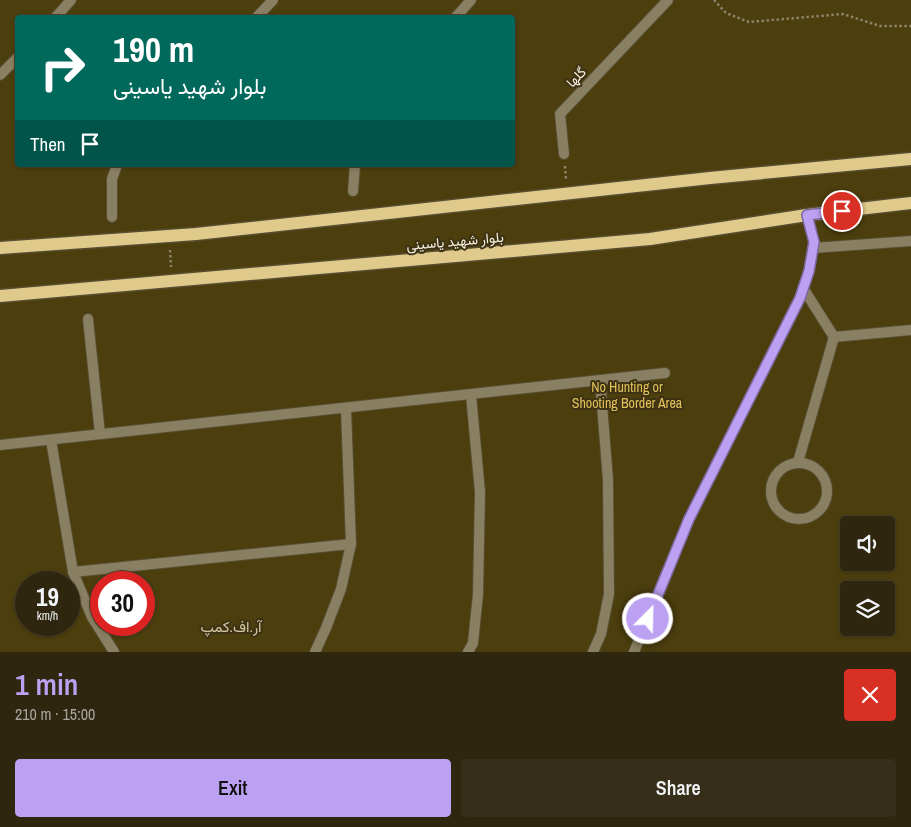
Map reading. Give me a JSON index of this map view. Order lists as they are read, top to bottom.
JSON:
{
  "streets": {
    "main road": ["بلوار شهید یاسینی"],
    "street": ["گلها"]
  },
  "districts": ["آر.اف.کمپ"],
  "parks": ["No Hunting or Shooting Border Area"],
  "page": {
    "turn": ["190 m", "بلوار شهید یاسینی"],
    "then": "Then",
    "speed": "19 km/h",
    "limit": "30",
    "heading": ["1 min", "210 m · 15:00"],
    "buttons": ["Exit", "Share"]
  }
}
